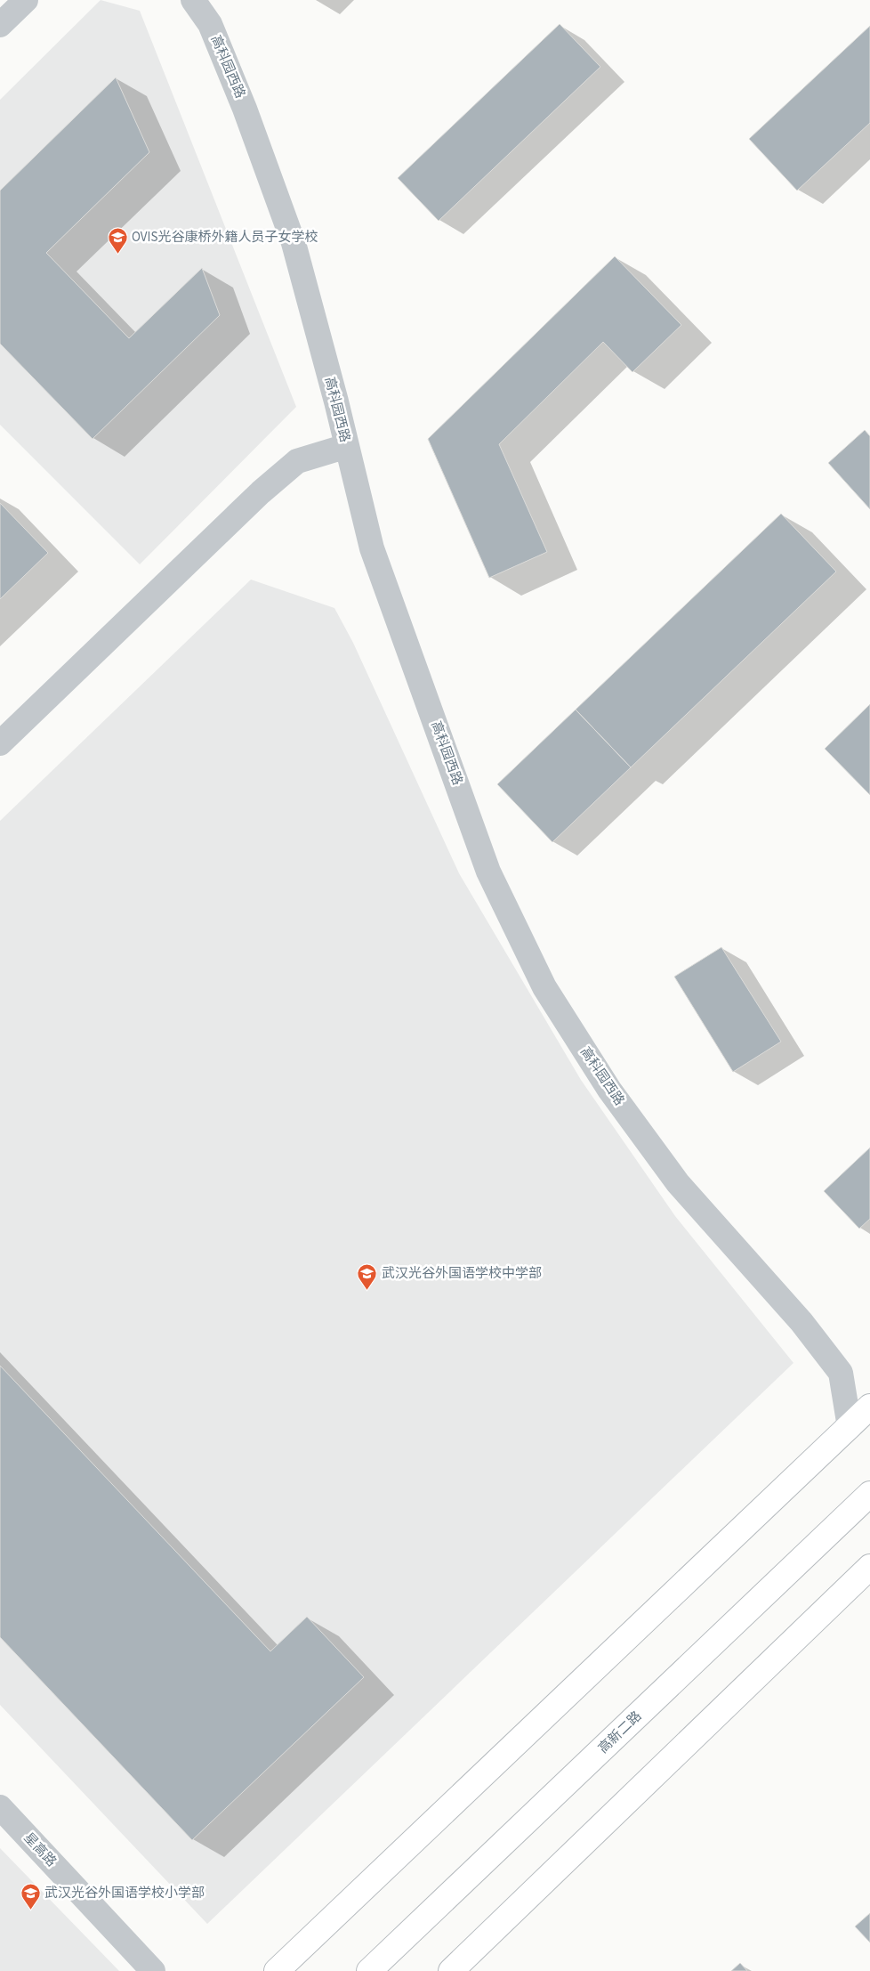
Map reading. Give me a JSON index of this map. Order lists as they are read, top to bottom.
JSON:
{
  "streets": {
    "main road": ["高新二路"],
    "street": ["高科园西路", "星高路"]
  },
  "places": {
    "school or university": ["OVIS光谷康桥外籍人员子女学校", "武汉光谷外国语学校中学部", "武汉光谷外国语学校小学部"]
  }
}
